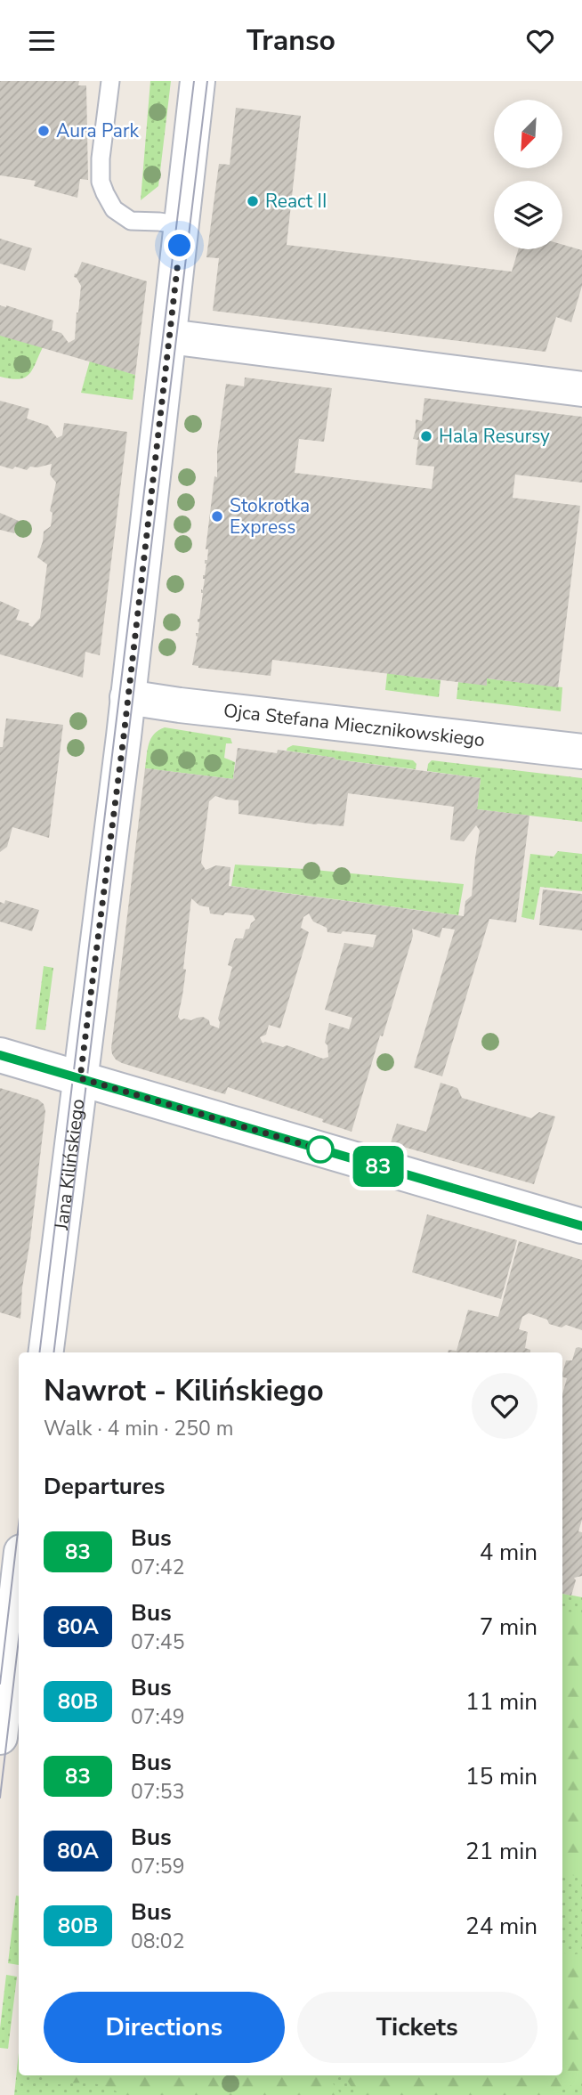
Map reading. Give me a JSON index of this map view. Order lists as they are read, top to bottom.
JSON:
{
  "streets": {
    "street": ["Ojca Stefana Miecznikowskiego", "Jana Kilińskiego"]
  },
  "crossings": [
    ["Ojca Stefana Miecznikowskiego", "Jana Kilińskiego"]
  ],
  "places": [
    "Aura Park",
    "React II",
    "Hala Resursy",
    "Stokrotka Express"
  ],
  "lines": ["bus line 83"],
  "north": "bottom left",
  "page": {
    "header": "Transo",
    "on_map": "83",
    "heading": [
      ["Nawrot - Kilińskiego", "Walk · 4 min · 250 m"],
      "Departures"
    ],
    "list": [
      {
        "mark": "83",
        "name": "Bus",
        "note": "07:42",
        "value": "4 min"
      },
      {
        "mark": "80A",
        "name": "Bus",
        "note": "07:45",
        "value": "7 min"
      },
      {
        "mark": "80B",
        "name": "Bus",
        "note": "07:49",
        "value": "11 min"
      },
      {
        "mark": "83",
        "name": "Bus",
        "note": "07:53",
        "value": "15 min"
      },
      {
        "mark": "80A",
        "name": "Bus",
        "note": "07:59",
        "value": "21 min"
      },
      {
        "mark": "80B",
        "name": "Bus",
        "note": "08:02",
        "value": "24 min"
      }
    ],
    "buttons": ["Directions", "Tickets"]
  }
}
